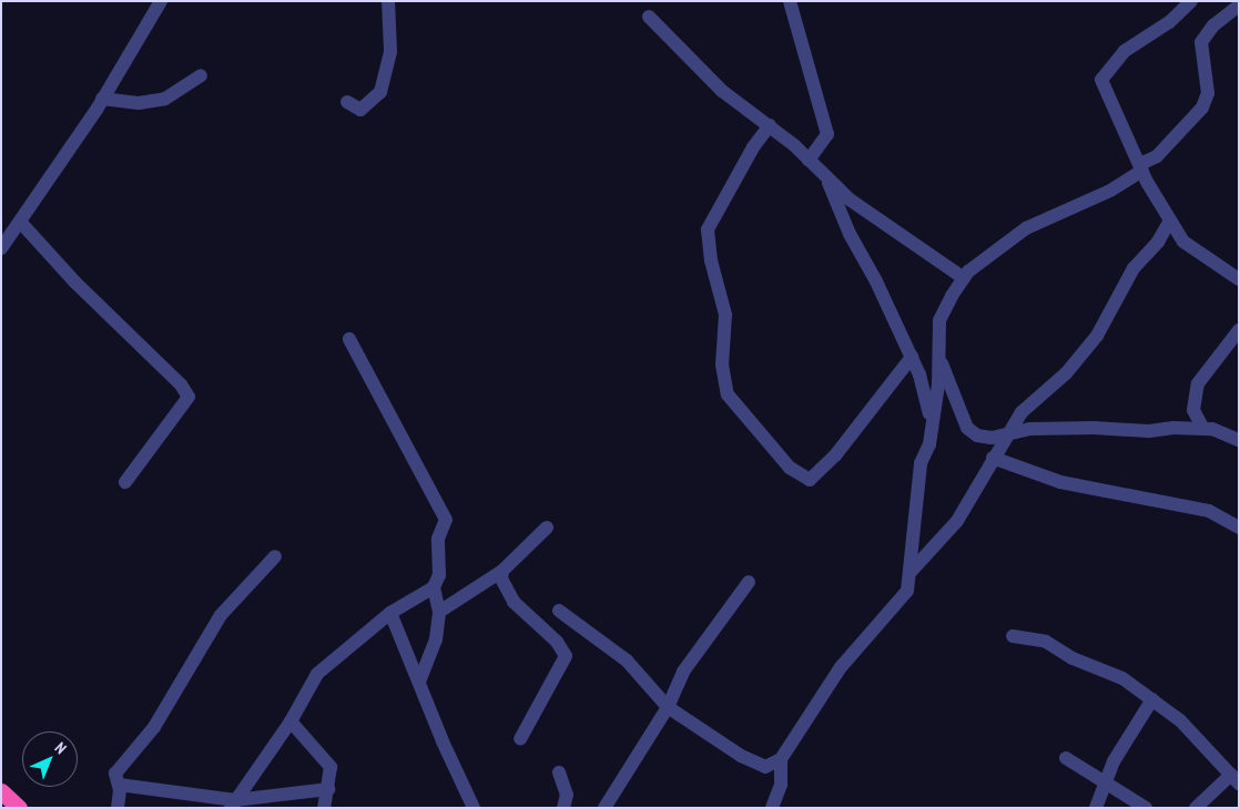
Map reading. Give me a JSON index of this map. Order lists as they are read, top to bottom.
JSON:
{
  "north": "top right"
}
